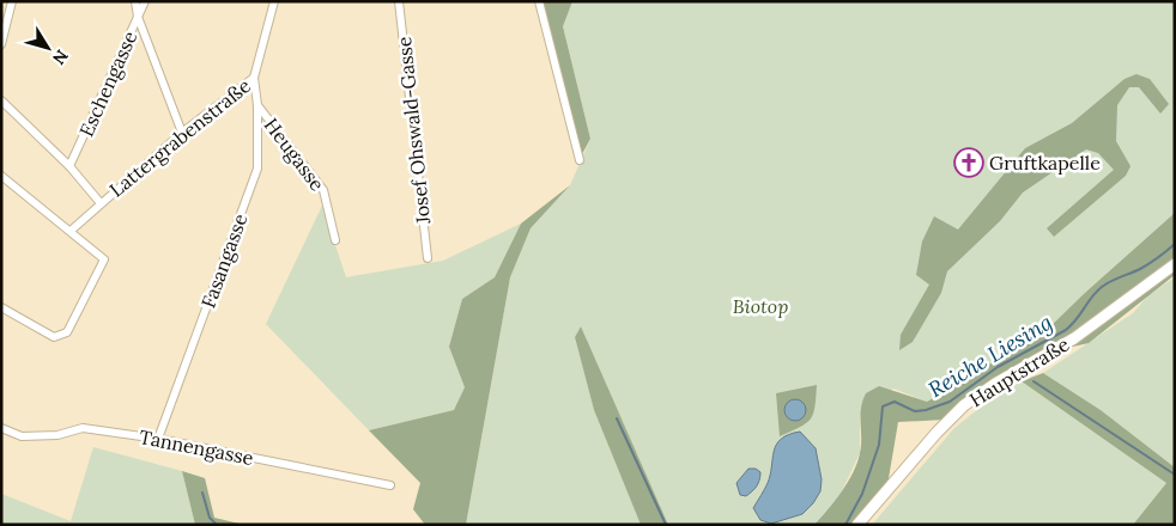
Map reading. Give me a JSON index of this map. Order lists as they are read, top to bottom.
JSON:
{
  "streets": {
    "main road": ["Hauptstraße"],
    "street": [
      "Eschengasse",
      "Josef Ohswald-Gasse",
      "Lattergrabenstraße",
      "Heugasse",
      "Fasangasse",
      "Tannengasse"
    ]
  },
  "crossings": [
    ["Eschengasse", "Lattergrabenstraße"],
    ["Lattergrabenstraße", "Fasangasse"],
    ["Heugasse", "Fasangasse"],
    ["Fasangasse", "Tannengasse"]
  ],
  "water": ["Reiche Liesing"],
  "parks": ["Biotop"],
  "places": {
    "church": ["Gruftkapelle"]
  },
  "north": "bottom right"
}
